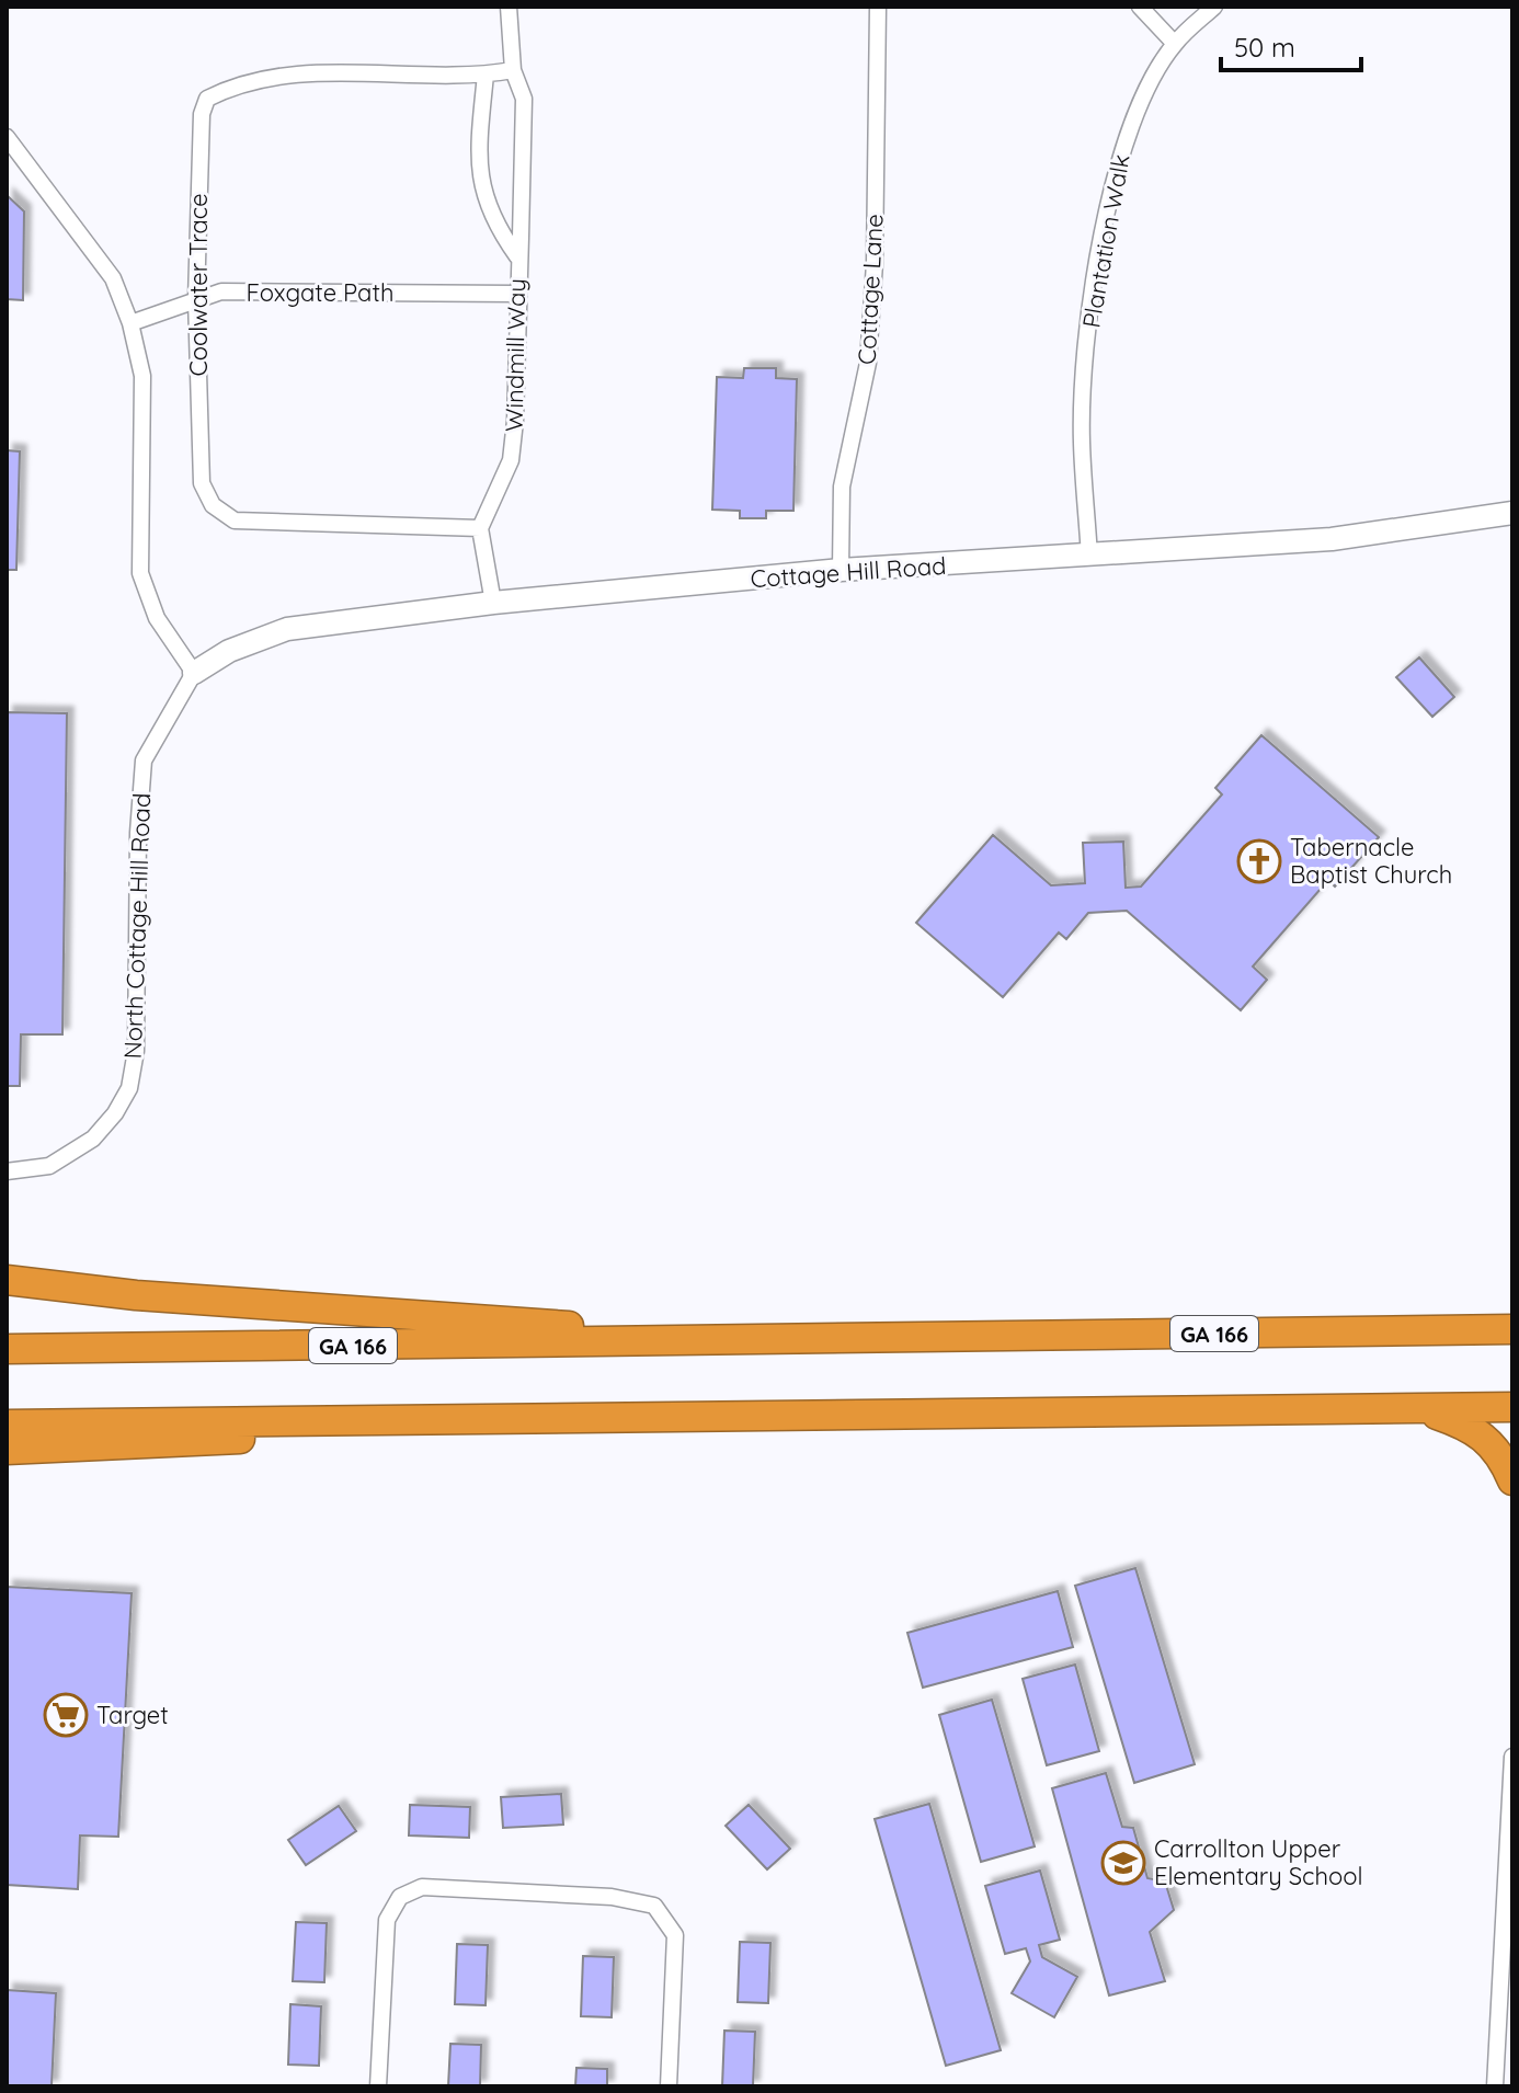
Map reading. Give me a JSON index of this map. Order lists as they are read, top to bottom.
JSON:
{
  "streets": {
    "highway": ["GA 166"],
    "street": [
      "Plantation Walk",
      "Coolwater Trace",
      "Cottage Lane",
      "Foxgate Path",
      "Windmill Way",
      "Cottage Hill Road",
      "North Cottage Hill Road"
    ]
  },
  "crossings": [
    ["Plantation Walk", "Cottage Hill Road"],
    ["Coolwater Trace", "Foxgate Path"],
    ["Coolwater Trace", "Windmill Way"],
    ["Cottage Lane", "Cottage Hill Road"],
    ["Foxgate Path", "Windmill Way"],
    ["Cottage Hill Road", "North Cottage Hill Road"]
  ],
  "places": {
    "church": ["Tabernacle Baptist Church"],
    "supermarket": ["Target"],
    "school or university": ["Carrollton Upper Elementary School"]
  },
  "scale_bar": "50 m"
}
